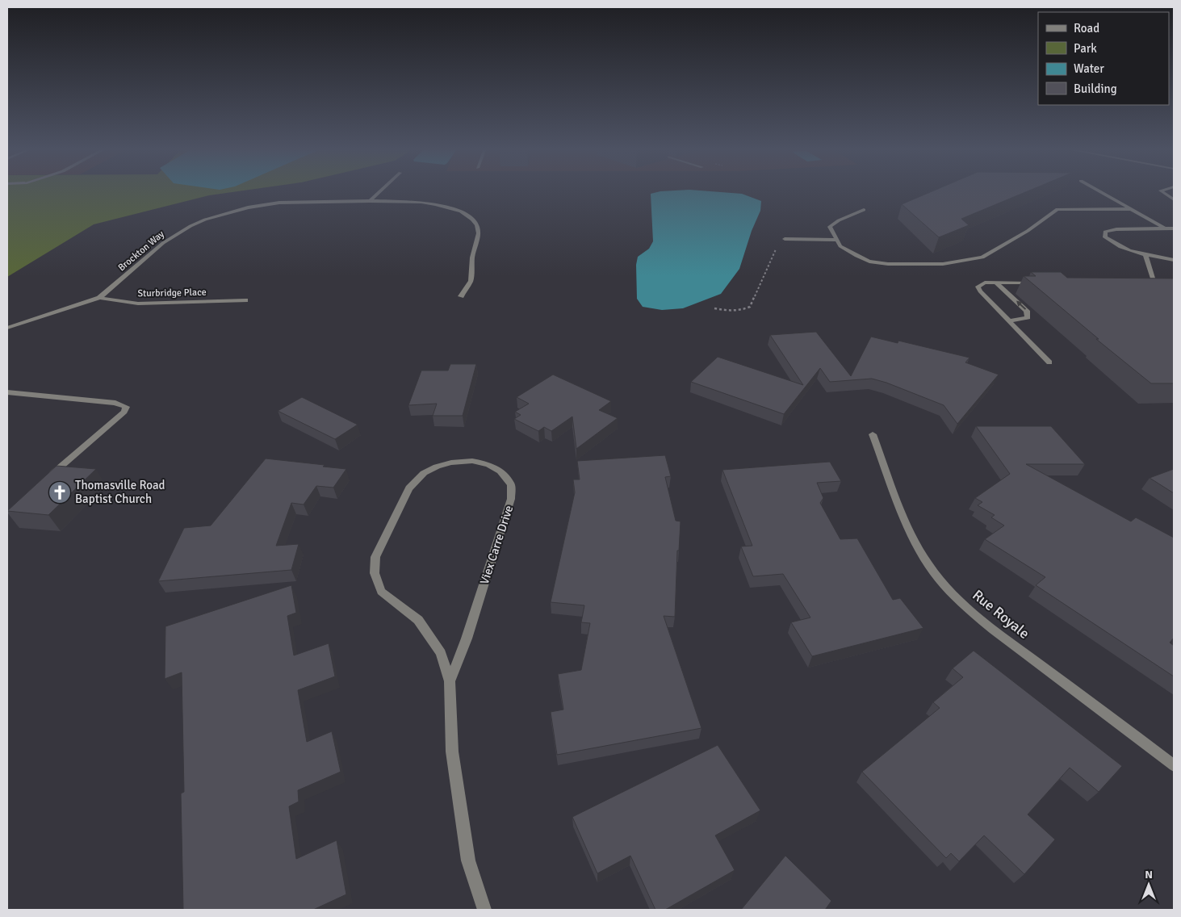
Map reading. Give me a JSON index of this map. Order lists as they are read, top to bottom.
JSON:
{
  "streets": {
    "street": [
      "Brockton Way",
      "Sturbridge Place",
      "Viex Carre Drive",
      "Rue Royale"
    ]
  },
  "crossings": [
    ["Brockton Way", "Sturbridge Place"]
  ],
  "places": {
    "church": ["Thomasville Road Baptist Church"]
  },
  "legend": [
    "Road",
    "Park",
    "Water",
    "Building"
  ],
  "north": "top"
}
